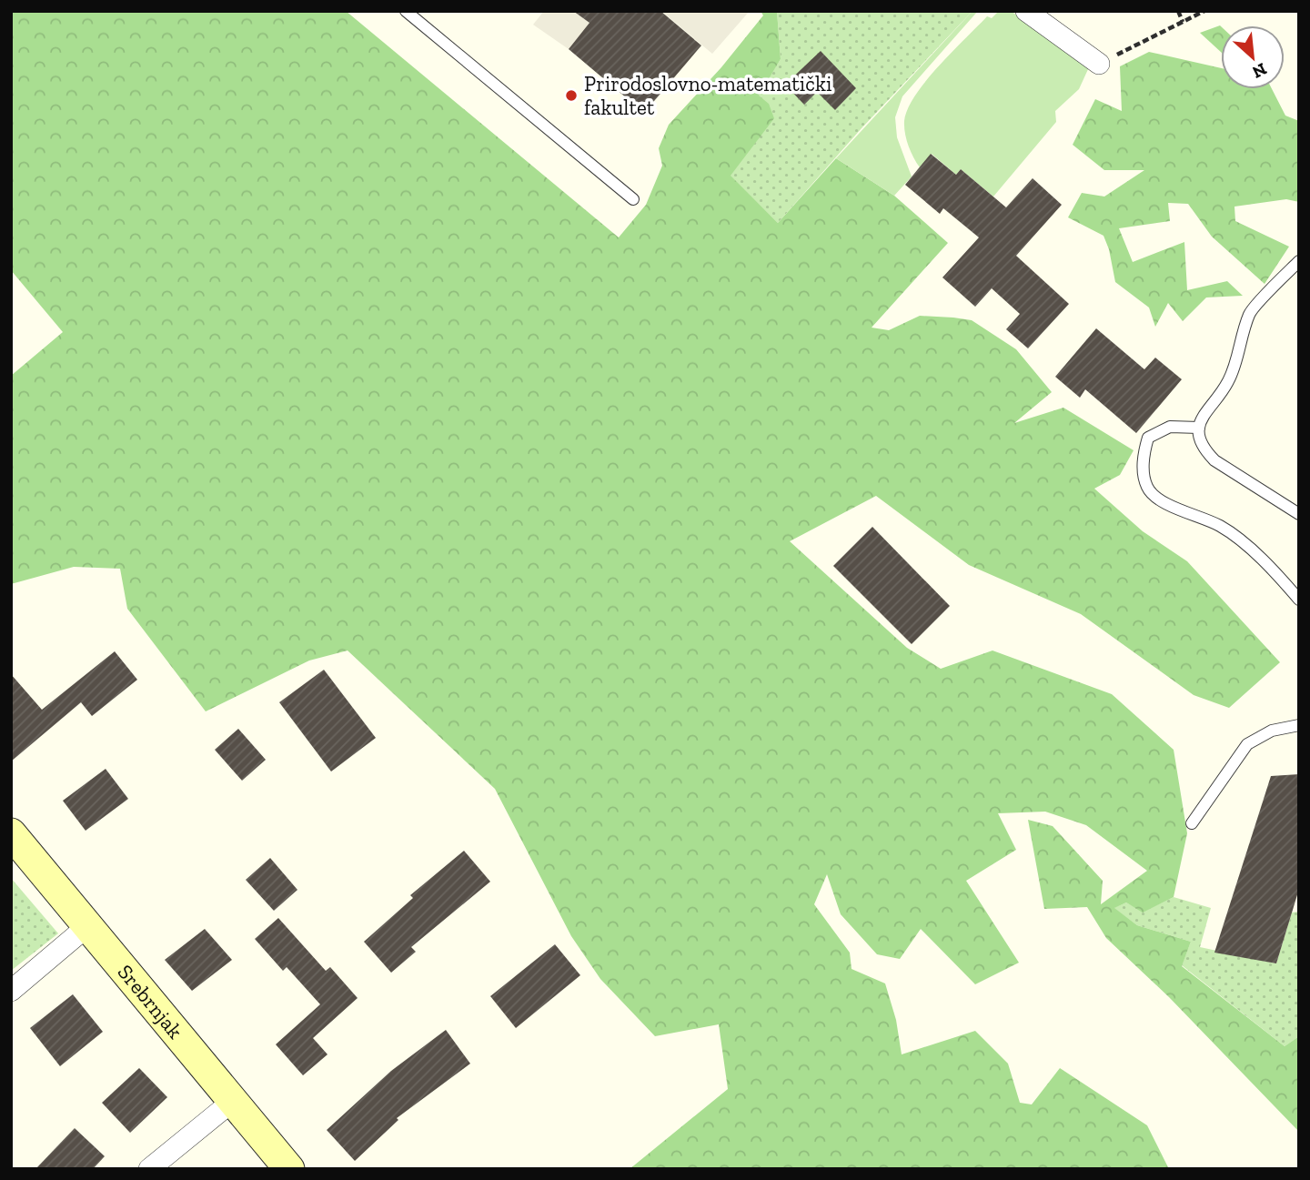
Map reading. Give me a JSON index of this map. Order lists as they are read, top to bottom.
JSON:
{
  "streets": {
    "main road": ["Srebrnjak"]
  },
  "places": ["Prirodoslovno-matematički fakultet"],
  "north": "bottom right"
}
